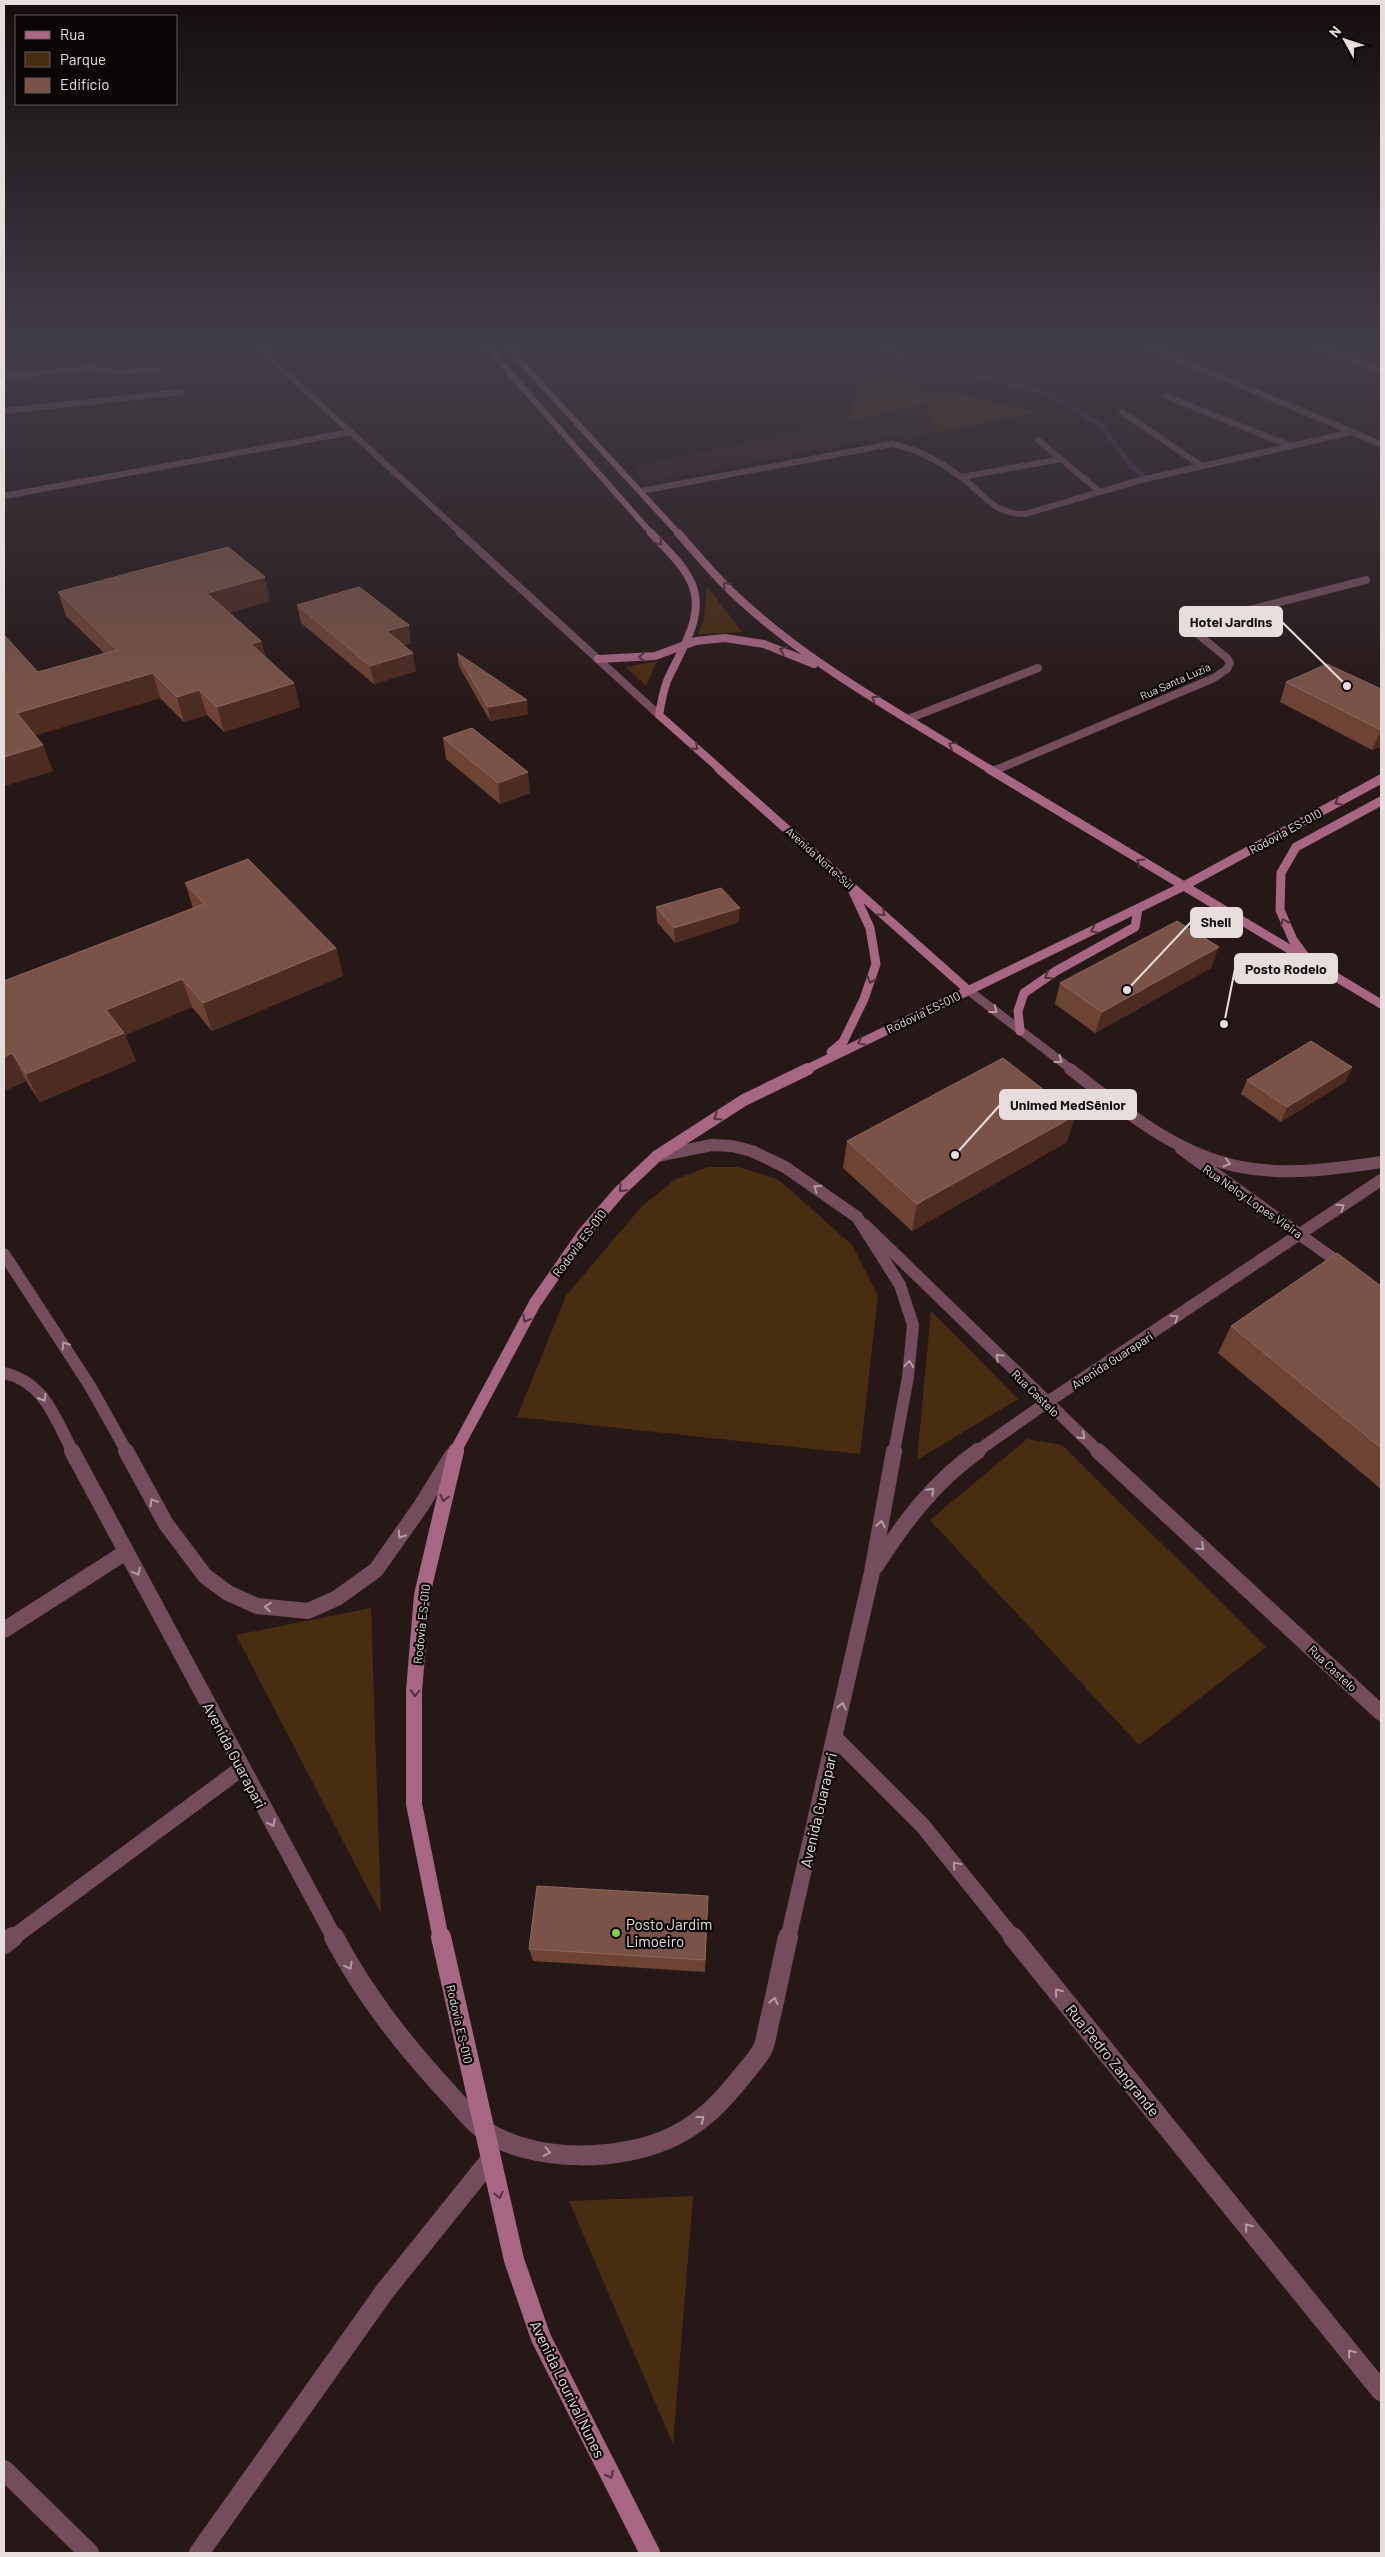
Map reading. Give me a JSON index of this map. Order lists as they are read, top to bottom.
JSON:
{
  "streets": {
    "main road": ["Rodovia ES-010", "Avenida Norte-Sul", "Avenida Lourival Nunes"],
    "street": [
      "Rua Santa Luzia",
      "Rua Nelcy Lopes Vieira",
      "Avenida Guarapari",
      "Rua Castelo",
      "Rua Pedro Zangrande"
    ]
  },
  "crossings": [
    ["Rodovia ES-010", "Avenida Norte-Sul"],
    ["Rodovia ES-010", "Avenida Guarapari"],
    ["Rodovia ES-010", "Rua Castelo"],
    ["Rodovia ES-010", "Avenida Lourival Nunes"],
    ["Avenida Norte-Sul", "Rua Nelcy Lopes Vieira"],
    ["Rua Nelcy Lopes Vieira", "Avenida Guarapari"],
    ["Avenida Guarapari", "Rua Castelo"],
    ["Avenida Guarapari", "Rua Pedro Zangrande"],
    ["Avenida Guarapari", "Avenida Lourival Nunes"]
  ],
  "one_way": ["Avenida Norte-Sul", "Rua Pedro Zangrande", "Avenida Lourival Nunes"],
  "places": [
    "Hotel Jardins",
    "Shell",
    "Posto Rodeio",
    "Unimed MedSênior",
    "Posto Jardim Limoeiro"
  ],
  "legend": ["Rua", "Parque", "Edifício"],
  "north": "top left"
}
